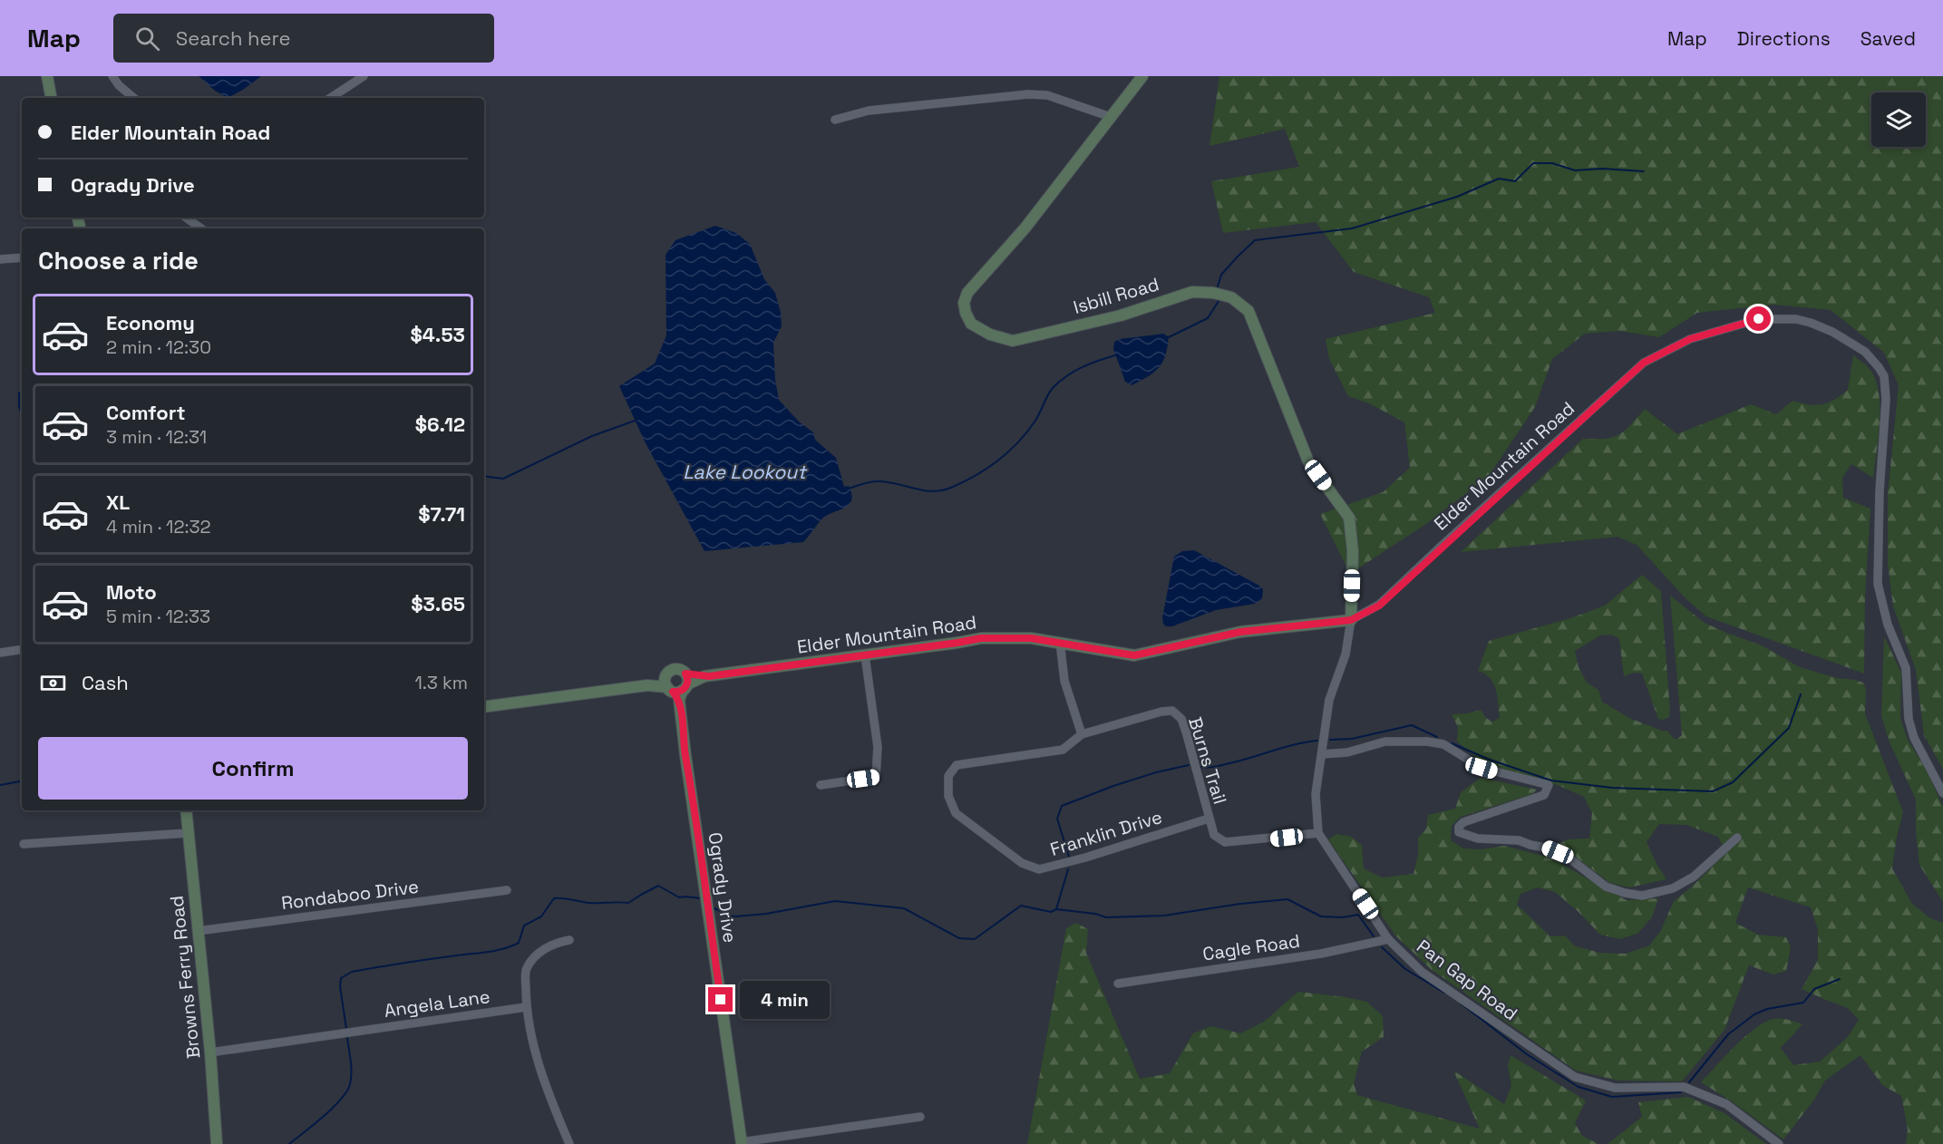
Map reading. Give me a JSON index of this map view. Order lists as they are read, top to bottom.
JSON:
{
  "streets": {
    "street": [
      "Isbill Road",
      "Elder Mountain Road",
      "Burns Trail",
      "Franklin Drive",
      "Ogrady Drive",
      "Rondaboo Drive",
      "Cagle Road",
      "Browns Ferry Road",
      "Pan Gap Road",
      "Angela Lane"
    ]
  },
  "crossings": [
    ["Isbill Road", "Elder Mountain Road"],
    ["Isbill Road", "Pan Gap Road"],
    ["Elder Mountain Road", "Ogrady Drive"],
    ["Elder Mountain Road", "Pan Gap Road"],
    ["Burns Trail", "Franklin Drive"],
    ["Rondaboo Drive", "Browns Ferry Road"],
    ["Cagle Road", "Pan Gap Road"],
    ["Browns Ferry Road", "Angela Lane"]
  ],
  "water": ["Lake Lookout"],
  "page": {
    "header": "Map",
    "search": "Search here",
    "nav": ["Map", "Directions", "Saved"],
    "banner": ["Elder Mountain Road", "Ogrady Drive"],
    "heading": "Choose a ride",
    "list": [
      {
        "name": "Economy",
        "note": "2 min · 12:30",
        "value": "$4.53"
      },
      {
        "name": "Comfort",
        "note": "3 min · 12:31",
        "value": "$6.12"
      },
      {
        "name": "XL",
        "note": "4 min · 12:32",
        "value": "$7.71"
      },
      {
        "name": "Moto",
        "note": "5 min · 12:33",
        "value": "$3.65"
      }
    ],
    "pay": ["Cash", "1.3 km"],
    "buttons": "Confirm",
    "bubble": "4 min"
  }
}
